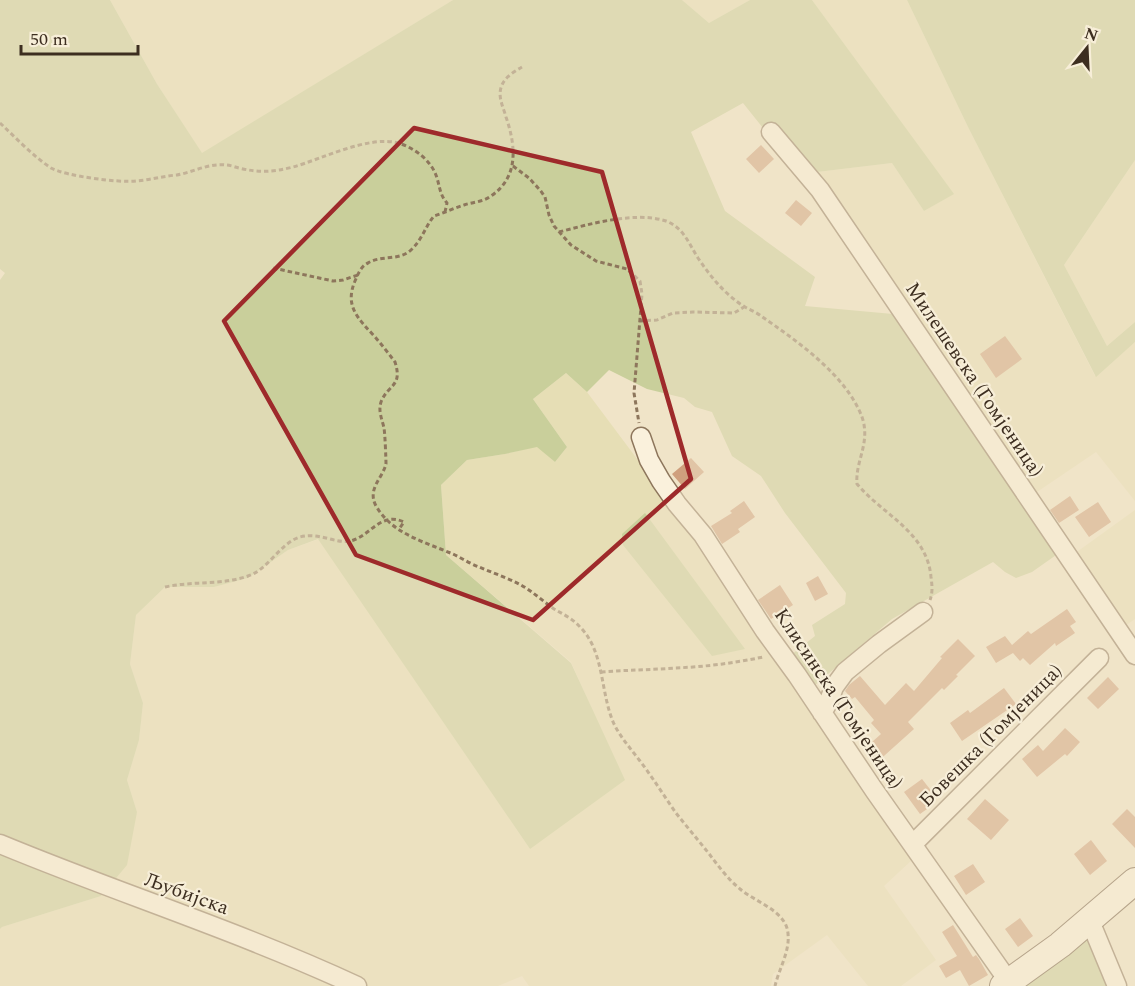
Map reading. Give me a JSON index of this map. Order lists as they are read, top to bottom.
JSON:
{
  "streets": {
    "street": [
      "Милешевска (Гомјеница)",
      "Клисинска (Гомјеница)",
      "Бовешка (Гомјеница)",
      "Љубијска"
    ]
  },
  "crossings": [
    ["Клисинска (Гомјеница)", "Бовешка (Гомјеница)"]
  ],
  "scale_bar": "50 m",
  "north": "top"
}
